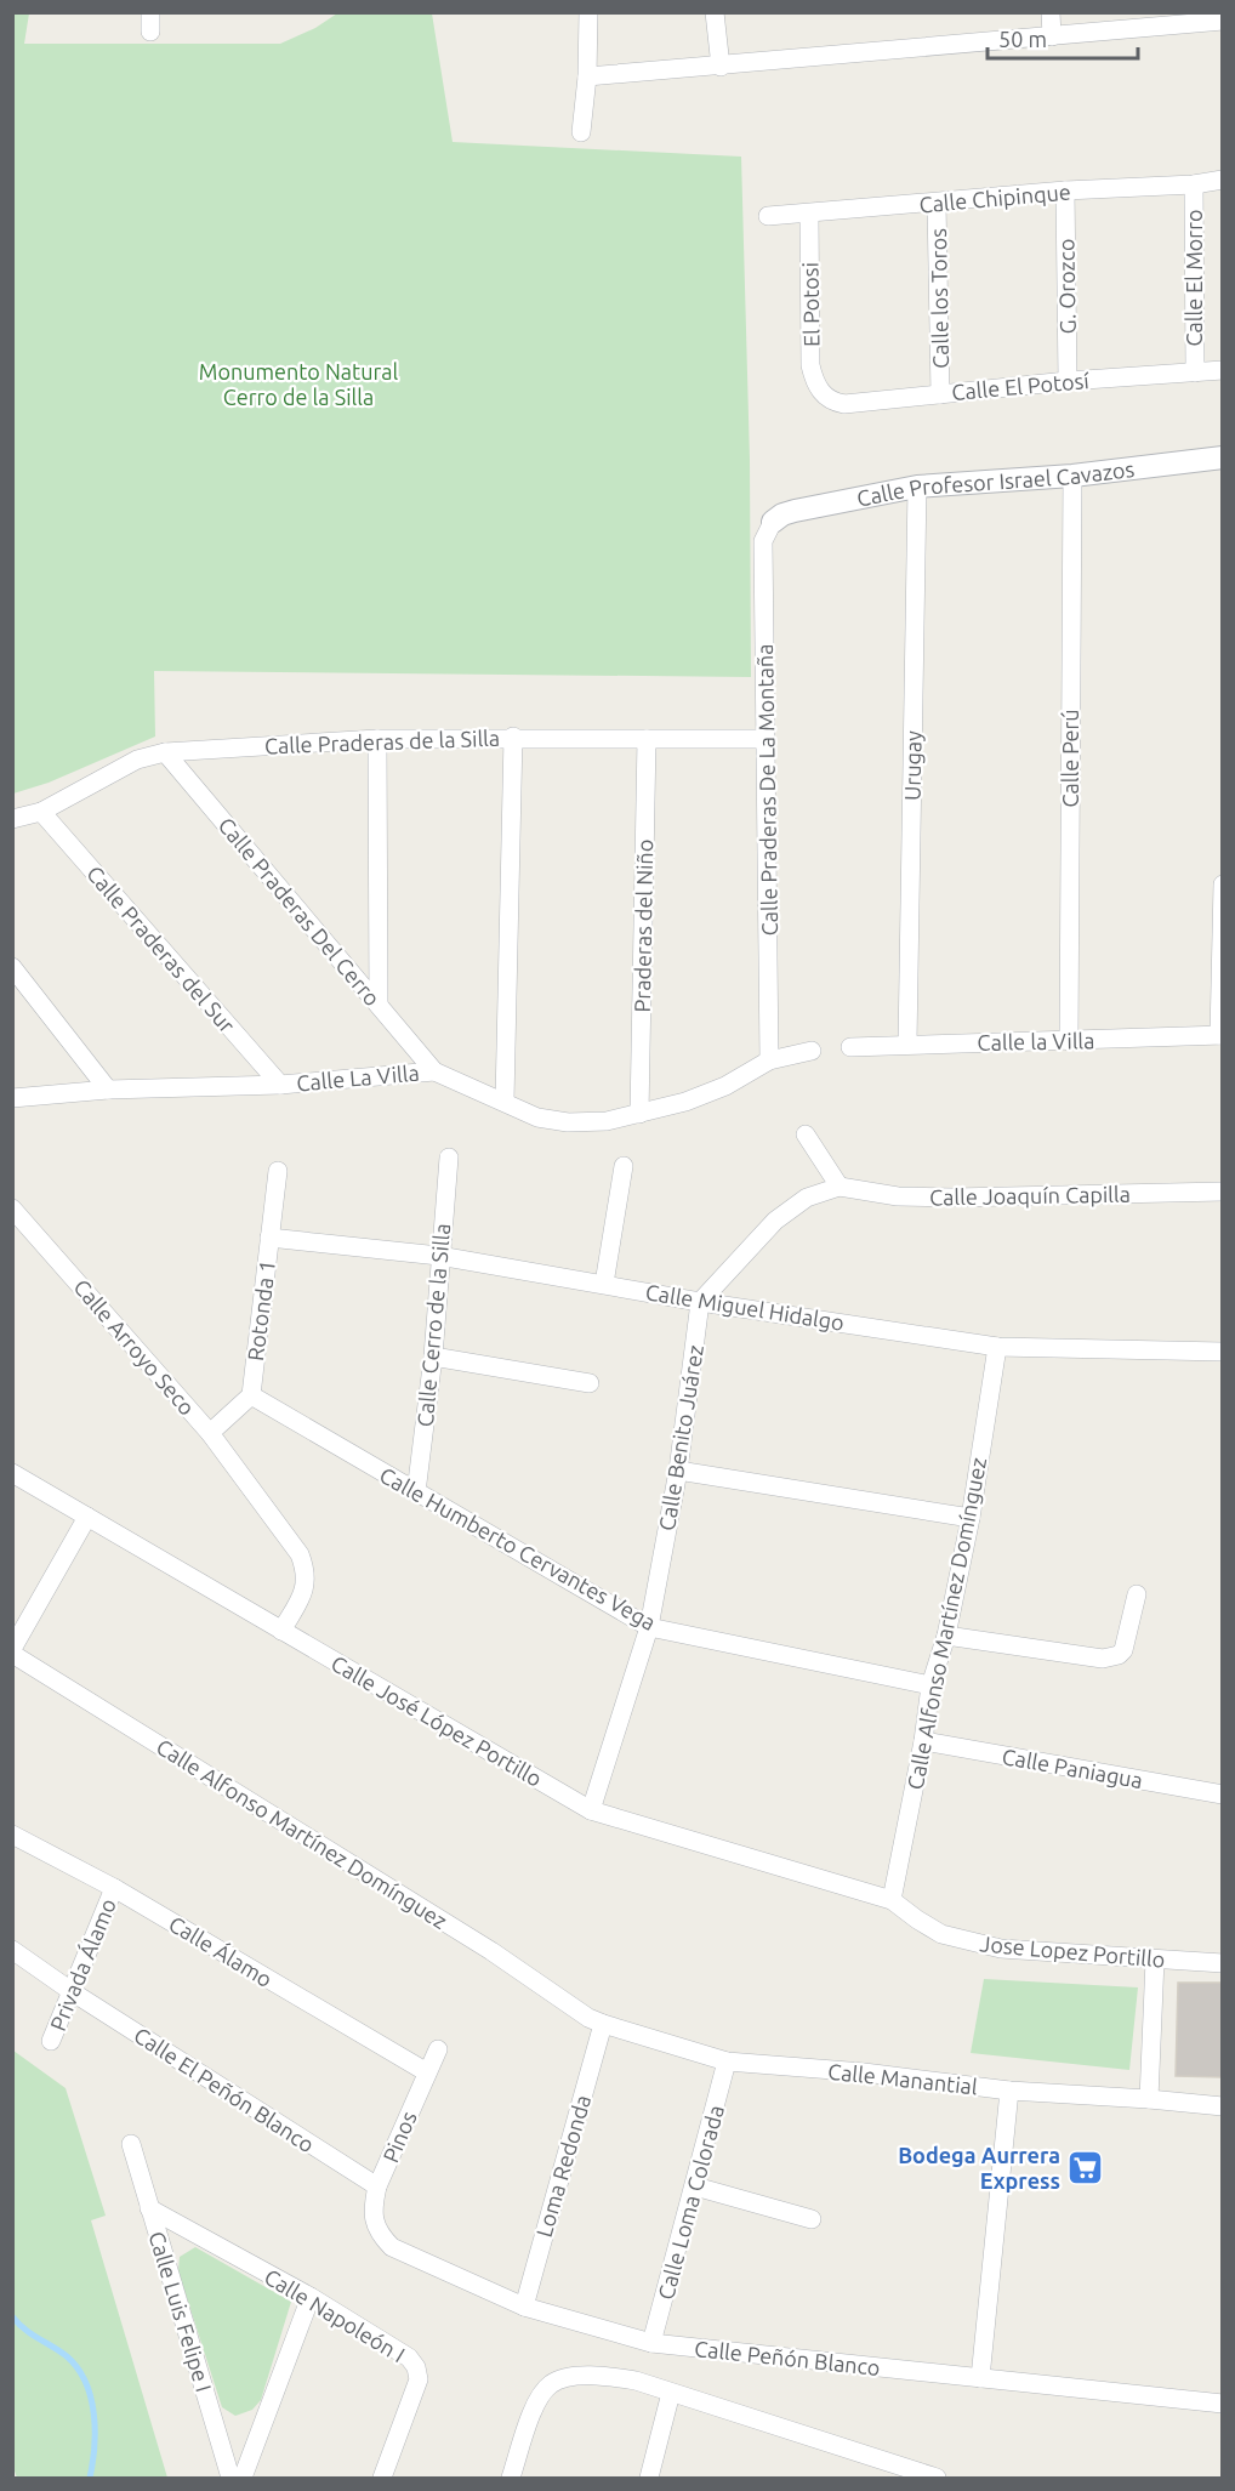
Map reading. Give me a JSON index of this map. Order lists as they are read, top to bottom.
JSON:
{
  "streets": {
    "street": [
      "Calle Chipinque",
      "Calle El Morro",
      "G. Orozco",
      "Calle los Toros",
      "El Potosi",
      "Calle El Potosí",
      "Calle Profesor Israel Cavazos",
      "Calle Praderas de la Silla",
      "Calle Perú",
      "Urugay",
      "Calle Praderas De La Montaña",
      "Calle Praderas Del Cerro",
      "Praderas del Niño",
      "Calle Praderas del Sur",
      "Calle la Villa",
      "Calle La Villa",
      "Calle Joaquín Capilla",
      "Calle Miguel Hidalgo",
      "Rotonda 1",
      "Calle Cerro de la Silla",
      "Calle Arroyo Seco",
      "Calle Benito Juárez",
      "Calle Humberto Cervantes Vega",
      "Calle Alfonso Martínez Domínguez",
      "Calle José López Portillo",
      "Calle Paniagua",
      "Calle Álamo",
      "Jose Lopez Portillo",
      "Privada Álamo",
      "Calle Manantial",
      "Calle El Peñón Blanco",
      "Pinos",
      "Loma Redonda",
      "Calle Loma Colorada",
      "Calle Luis Felipe I",
      "Calle Napoleón I",
      "Calle Peñón Blanco"
    ]
  },
  "crossings": [
    ["Calle Chipinque", "Calle El Morro"],
    ["Calle Chipinque", "G. Orozco"],
    ["Calle Chipinque", "Calle los Toros"],
    ["Calle Chipinque", "El Potosi"],
    ["Calle El Morro", "Calle El Potosí"],
    ["G. Orozco", "Calle El Potosí"],
    ["Calle los Toros", "Calle El Potosí"],
    ["El Potosi", "Calle El Potosí"],
    ["Calle Profesor Israel Cavazos", "Calle Perú"],
    ["Calle Profesor Israel Cavazos", "Urugay"],
    ["Calle Profesor Israel Cavazos", "Calle Praderas De La Montaña"],
    ["Calle Praderas de la Silla", "Calle Praderas De La Montaña"],
    ["Calle Praderas de la Silla", "Calle Praderas Del Cerro"],
    ["Calle Praderas de la Silla", "Praderas del Niño"],
    ["Calle Praderas de la Silla", "Calle Praderas del Sur"],
    ["Calle Perú", "Calle la Villa"],
    ["Urugay", "Calle la Villa"],
    ["Calle Praderas De La Montaña", "Calle La Villa"],
    ["Calle Praderas Del Cerro", "Calle La Villa"],
    ["Praderas del Niño", "Calle La Villa"],
    ["Calle Praderas del Sur", "Calle La Villa"],
    ["Calle Miguel Hidalgo", "Rotonda 1"],
    ["Calle Miguel Hidalgo", "Calle Cerro de la Silla"],
    ["Calle Miguel Hidalgo", "Calle Benito Juárez"],
    ["Calle Miguel Hidalgo", "Calle Alfonso Martínez Domínguez"],
    ["Rotonda 1", "Calle Humberto Cervantes Vega"],
    ["Calle Cerro de la Silla", "Calle Humberto Cervantes Vega"],
    ["Calle Arroyo Seco", "Calle José López Portillo"],
    ["Calle Benito Juárez", "Calle Humberto Cervantes Vega"],
    ["Calle Benito Juárez", "Calle José López Portillo"],
    ["Calle Humberto Cervantes Vega", "Calle Alfonso Martínez Domínguez"],
    ["Calle Alfonso Martínez Domínguez", "Calle José López Portillo"],
    ["Calle Alfonso Martínez Domínguez", "Calle Paniagua"],
    ["Calle Alfonso Martínez Domínguez", "Jose Lopez Portillo"],
    ["Calle Alfonso Martínez Domínguez", "Calle Manantial"],
    ["Calle Alfonso Martínez Domínguez", "Loma Redonda"],
    ["Calle José López Portillo", "Jose Lopez Portillo"],
    ["Calle Álamo", "Privada Álamo"],
    ["Calle Álamo", "Pinos"],
    ["Privada Álamo", "Calle El Peñón Blanco"],
    ["Calle Manantial", "Loma Redonda"],
    ["Calle Manantial", "Calle Loma Colorada"],
    ["Calle El Peñón Blanco", "Pinos"],
    ["Pinos", "Calle Peñón Blanco"],
    ["Loma Redonda", "Calle Peñón Blanco"],
    ["Calle Loma Colorada", "Calle Peñón Blanco"],
    ["Calle Luis Felipe I", "Calle Napoleón I"]
  ],
  "parks": ["Monumento Natural Cerro de la Silla"],
  "places": {
    "supermarket": ["Bodega Aurrera Express"]
  },
  "scale_bar": "50 m"
}
